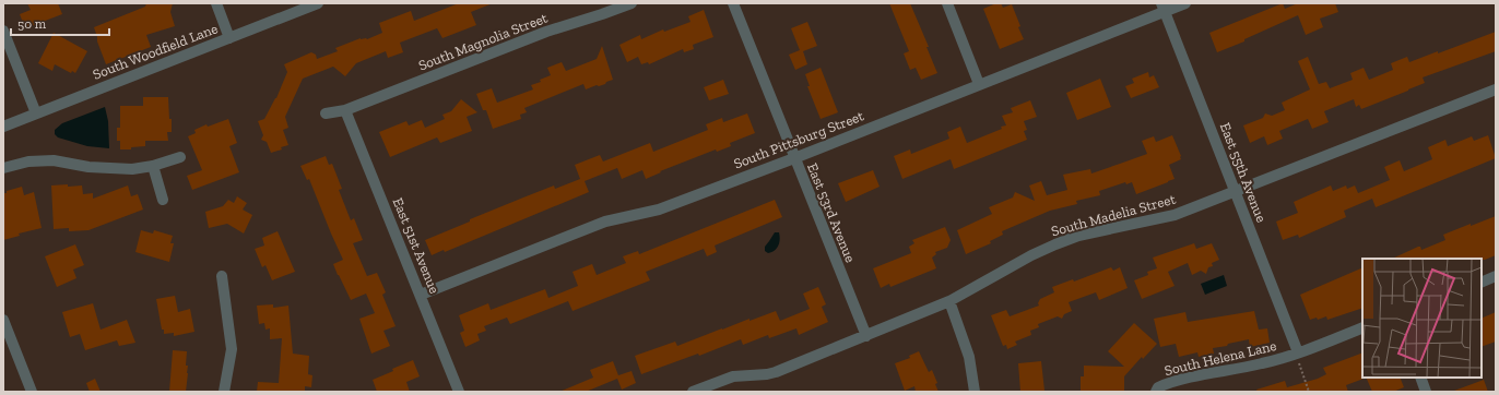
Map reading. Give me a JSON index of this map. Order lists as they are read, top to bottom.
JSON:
{
  "streets": {
    "street": [
      "South Magnolia Street",
      "South Woodfield Lane",
      "South Pittsburg Street",
      "East 55th Avenue",
      "East 53rd Avenue",
      "South Madelia Street",
      "East 51st Avenue",
      "South Helena Lane"
    ]
  },
  "crossings": [
    ["South Magnolia Street", "East 51st Avenue"],
    ["South Pittsburg Street", "East 55th Avenue"],
    ["South Pittsburg Street", "East 53rd Avenue"],
    ["South Pittsburg Street", "East 51st Avenue"],
    ["East 55th Avenue", "South Madelia Street"],
    ["East 55th Avenue", "South Helena Lane"],
    ["East 53rd Avenue", "South Madelia Street"]
  ],
  "scale_bar": "50 m"
}
